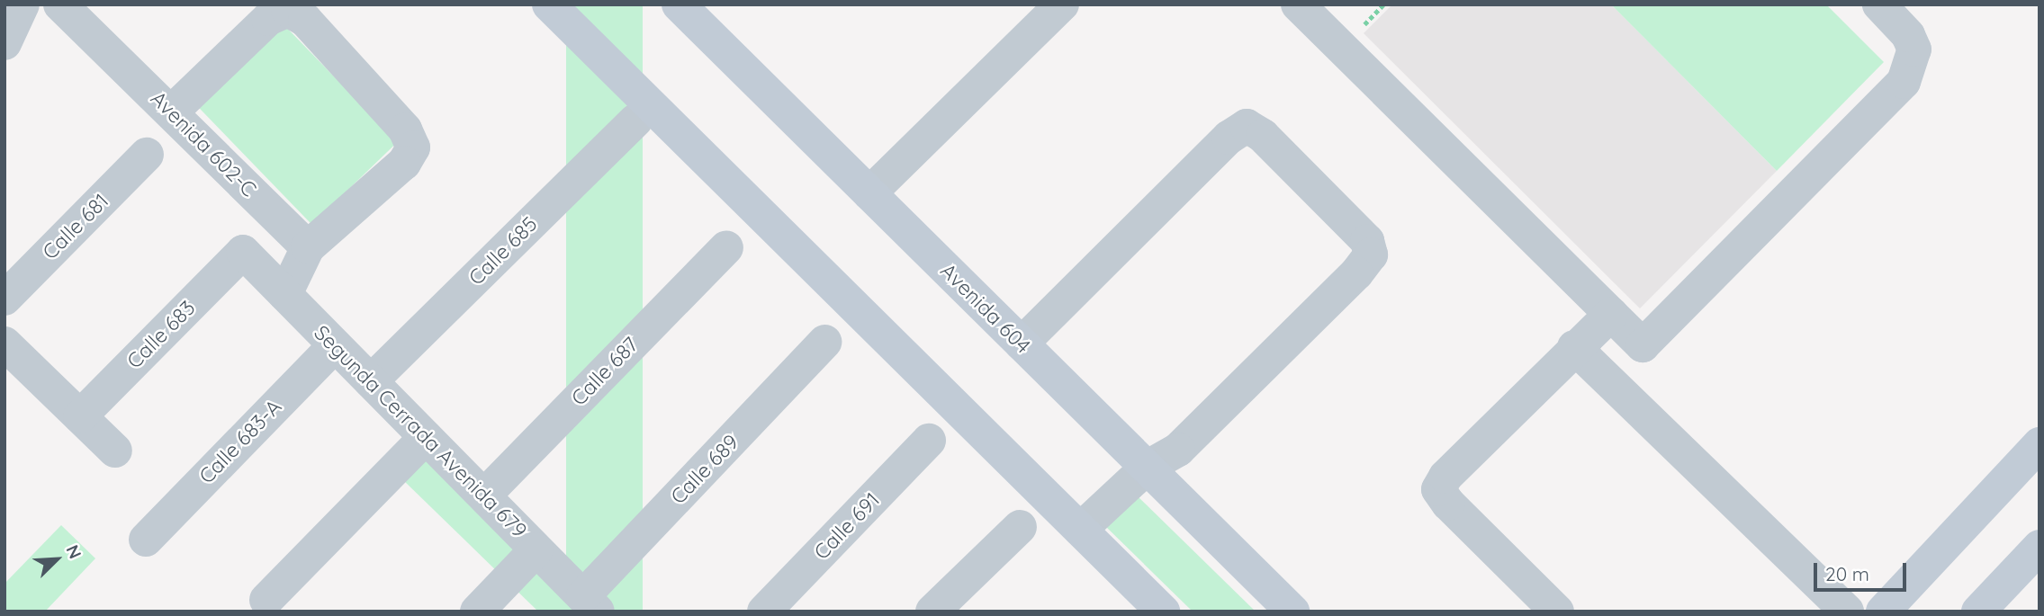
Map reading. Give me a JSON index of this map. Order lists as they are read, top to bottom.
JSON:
{
  "streets": {
    "street": [
      "Avenida 602-C",
      "Calle 681",
      "Calle 685",
      "Avenida 604",
      "Calle 683",
      "Calle 687",
      "Segunda Cerrada Avenida 679",
      "Calle 683-A",
      "Calle 689",
      "Calle 691"
    ]
  },
  "crossings": [
    ["Calle 685", "Segunda Cerrada Avenida 679"],
    ["Calle 683", "Segunda Cerrada Avenida 679"],
    ["Calle 687", "Segunda Cerrada Avenida 679"],
    ["Segunda Cerrada Avenida 679", "Calle 683-A"],
    ["Segunda Cerrada Avenida 679", "Calle 689"]
  ],
  "scale_bar": "20 m",
  "north": "top right"
}
